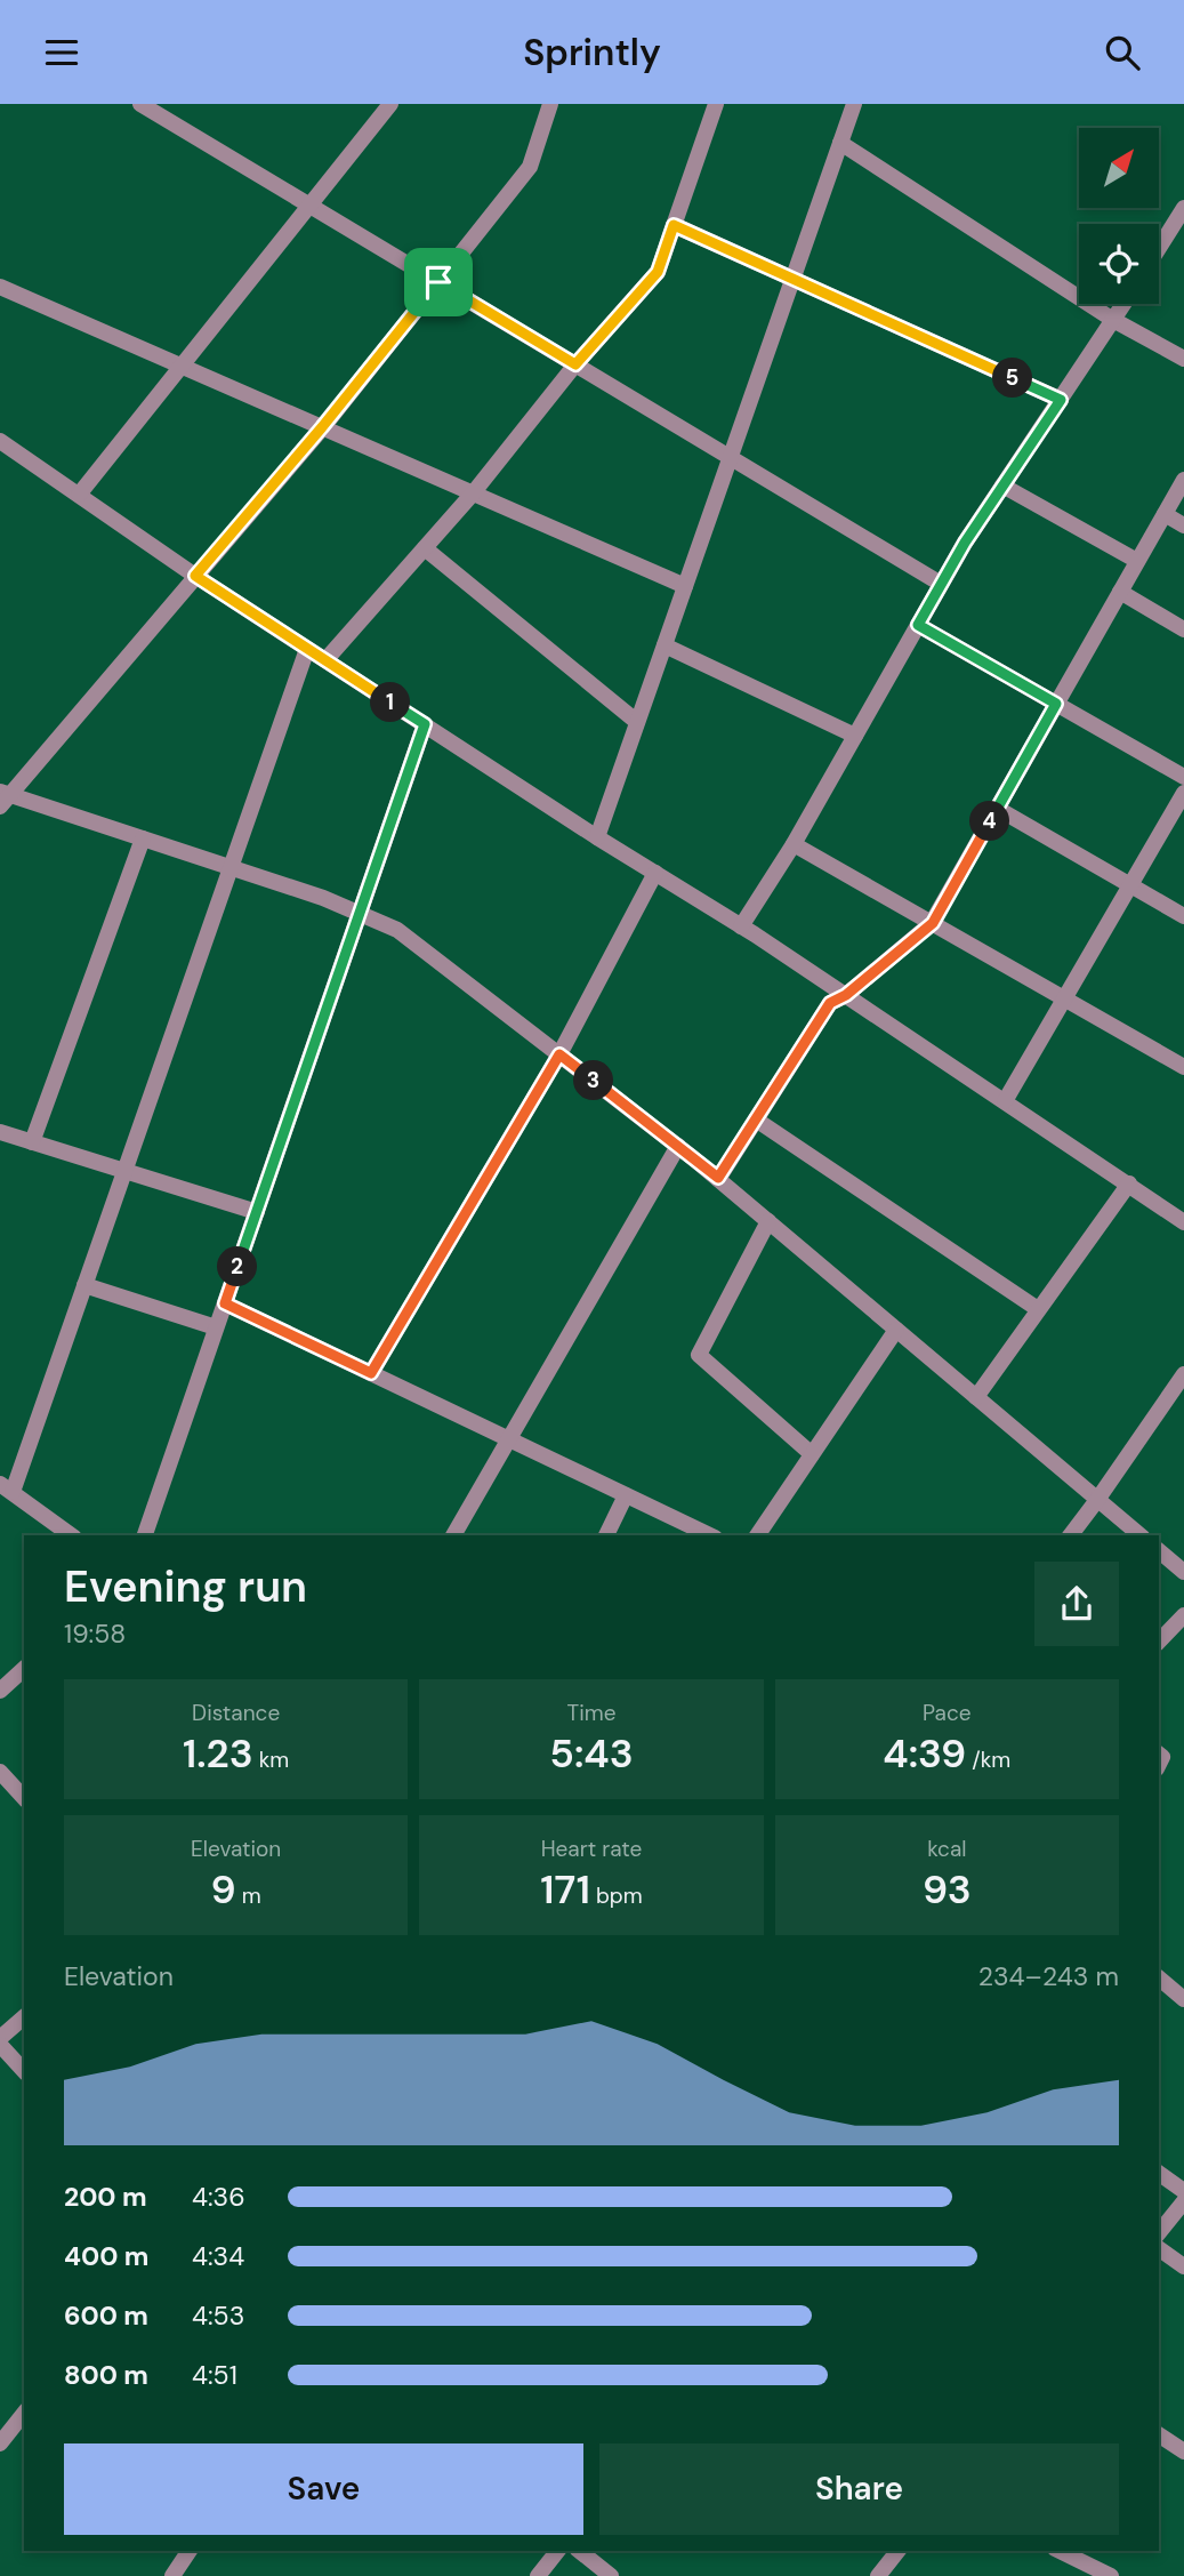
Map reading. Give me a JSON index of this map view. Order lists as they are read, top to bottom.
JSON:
{
  "north": "top right",
  "page": {
    "header": "Sprintly",
    "pins": [
      "5",
      "1",
      "4",
      "3",
      "2"
    ],
    "heading": ["Evening run", "19:58"],
    "stats": [
      ["Distance", "1.23 km"],
      ["Time", "5:43"],
      ["Pace", "4:39 /km"],
      ["Elevation", "9 m"],
      ["Heart rate", "171 bpm"],
      ["kcal", "93"]
    ],
    "chart": ["Elevation", "234–243 m"],
    "list": [
      {
        "name": "200 m",
        "note": "4:36"
      },
      {
        "name": "400 m",
        "note": "4:34"
      },
      {
        "name": "600 m",
        "note": "4:53"
      },
      {
        "name": "800 m",
        "note": "4:51"
      }
    ],
    "buttons": ["Save", "Share"]
  }
}
